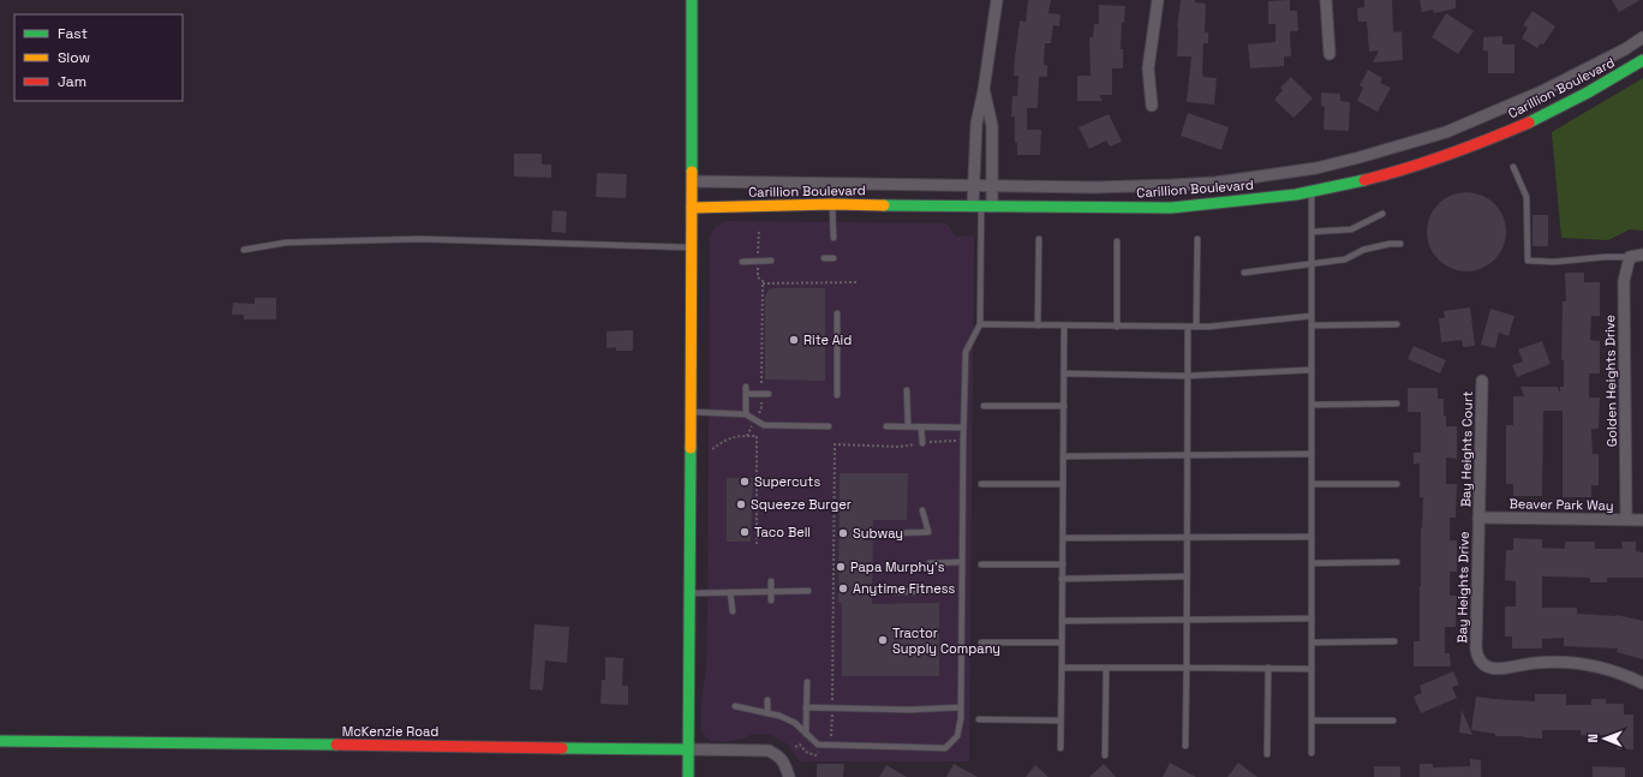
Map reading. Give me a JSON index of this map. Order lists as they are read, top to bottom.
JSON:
{
  "streets": {
    "street": [
      "Carillion Boulevard",
      "Golden Heights Drive",
      "Bay Heights Court",
      "Beaver Park Way",
      "Bay Heights Drive",
      "McKenzie Road"
    ]
  },
  "crossings": [
    ["Golden Heights Drive", "Beaver Park Way"],
    ["Bay Heights Court", "Beaver Park Way"],
    ["Bay Heights Court", "Bay Heights Drive"],
    ["Beaver Park Way", "Bay Heights Drive"]
  ],
  "places": [
    "Rite Aid",
    "Supercuts",
    "Squeeze Burger",
    "Taco Bell",
    "Subway",
    "Papa Murphy's",
    "Anytime Fitness",
    "Tractor Supply Company"
  ],
  "legend": ["Fast", "Slow", "Jam"],
  "north": "left"
}
